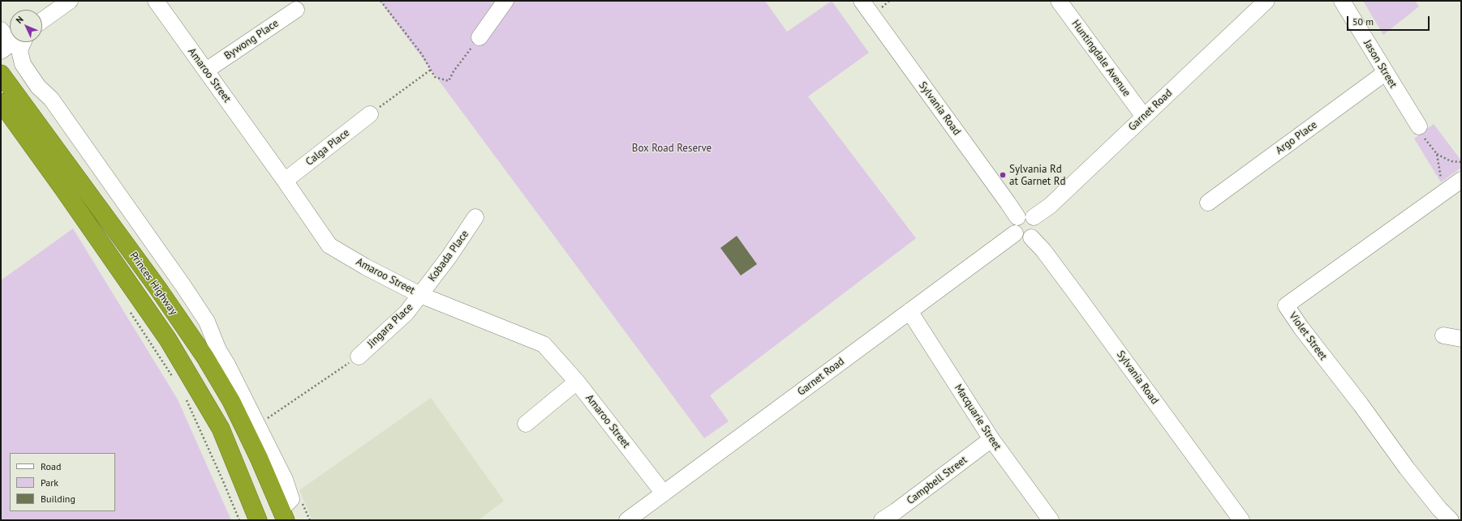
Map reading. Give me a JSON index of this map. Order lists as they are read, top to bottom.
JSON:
{
  "streets": {
    "highway": ["Princes Highway"],
    "street": [
      "Bywong Place",
      "Huntingdale Avenue",
      "Jason Street",
      "Amaroo Street",
      "Sylvania Road",
      "Garnet Road",
      "Argo Place",
      "Calga Place",
      "Kobada Place",
      "Jingara Place",
      "Violet Street",
      "Macquarie Street",
      "Campbell Street"
    ]
  },
  "crossings": [
    ["Bywong Place", "Amaroo Street"],
    ["Huntingdale Avenue", "Garnet Road"],
    ["Jason Street", "Argo Place"],
    ["Amaroo Street", "Garnet Road"],
    ["Amaroo Street", "Calga Place"],
    ["Amaroo Street", "Kobada Place"],
    ["Amaroo Street", "Jingara Place"],
    ["Sylvania Road", "Garnet Road"],
    ["Garnet Road", "Macquarie Street"],
    ["Kobada Place", "Jingara Place"],
    ["Macquarie Street", "Campbell Street"]
  ],
  "parks": ["Box Road Reserve"],
  "places": ["Sylvania Rd at Garnet Rd"],
  "legend": ["Road", "Park", "Building"],
  "scale_bar": "50 m",
  "north": "top left"
}
